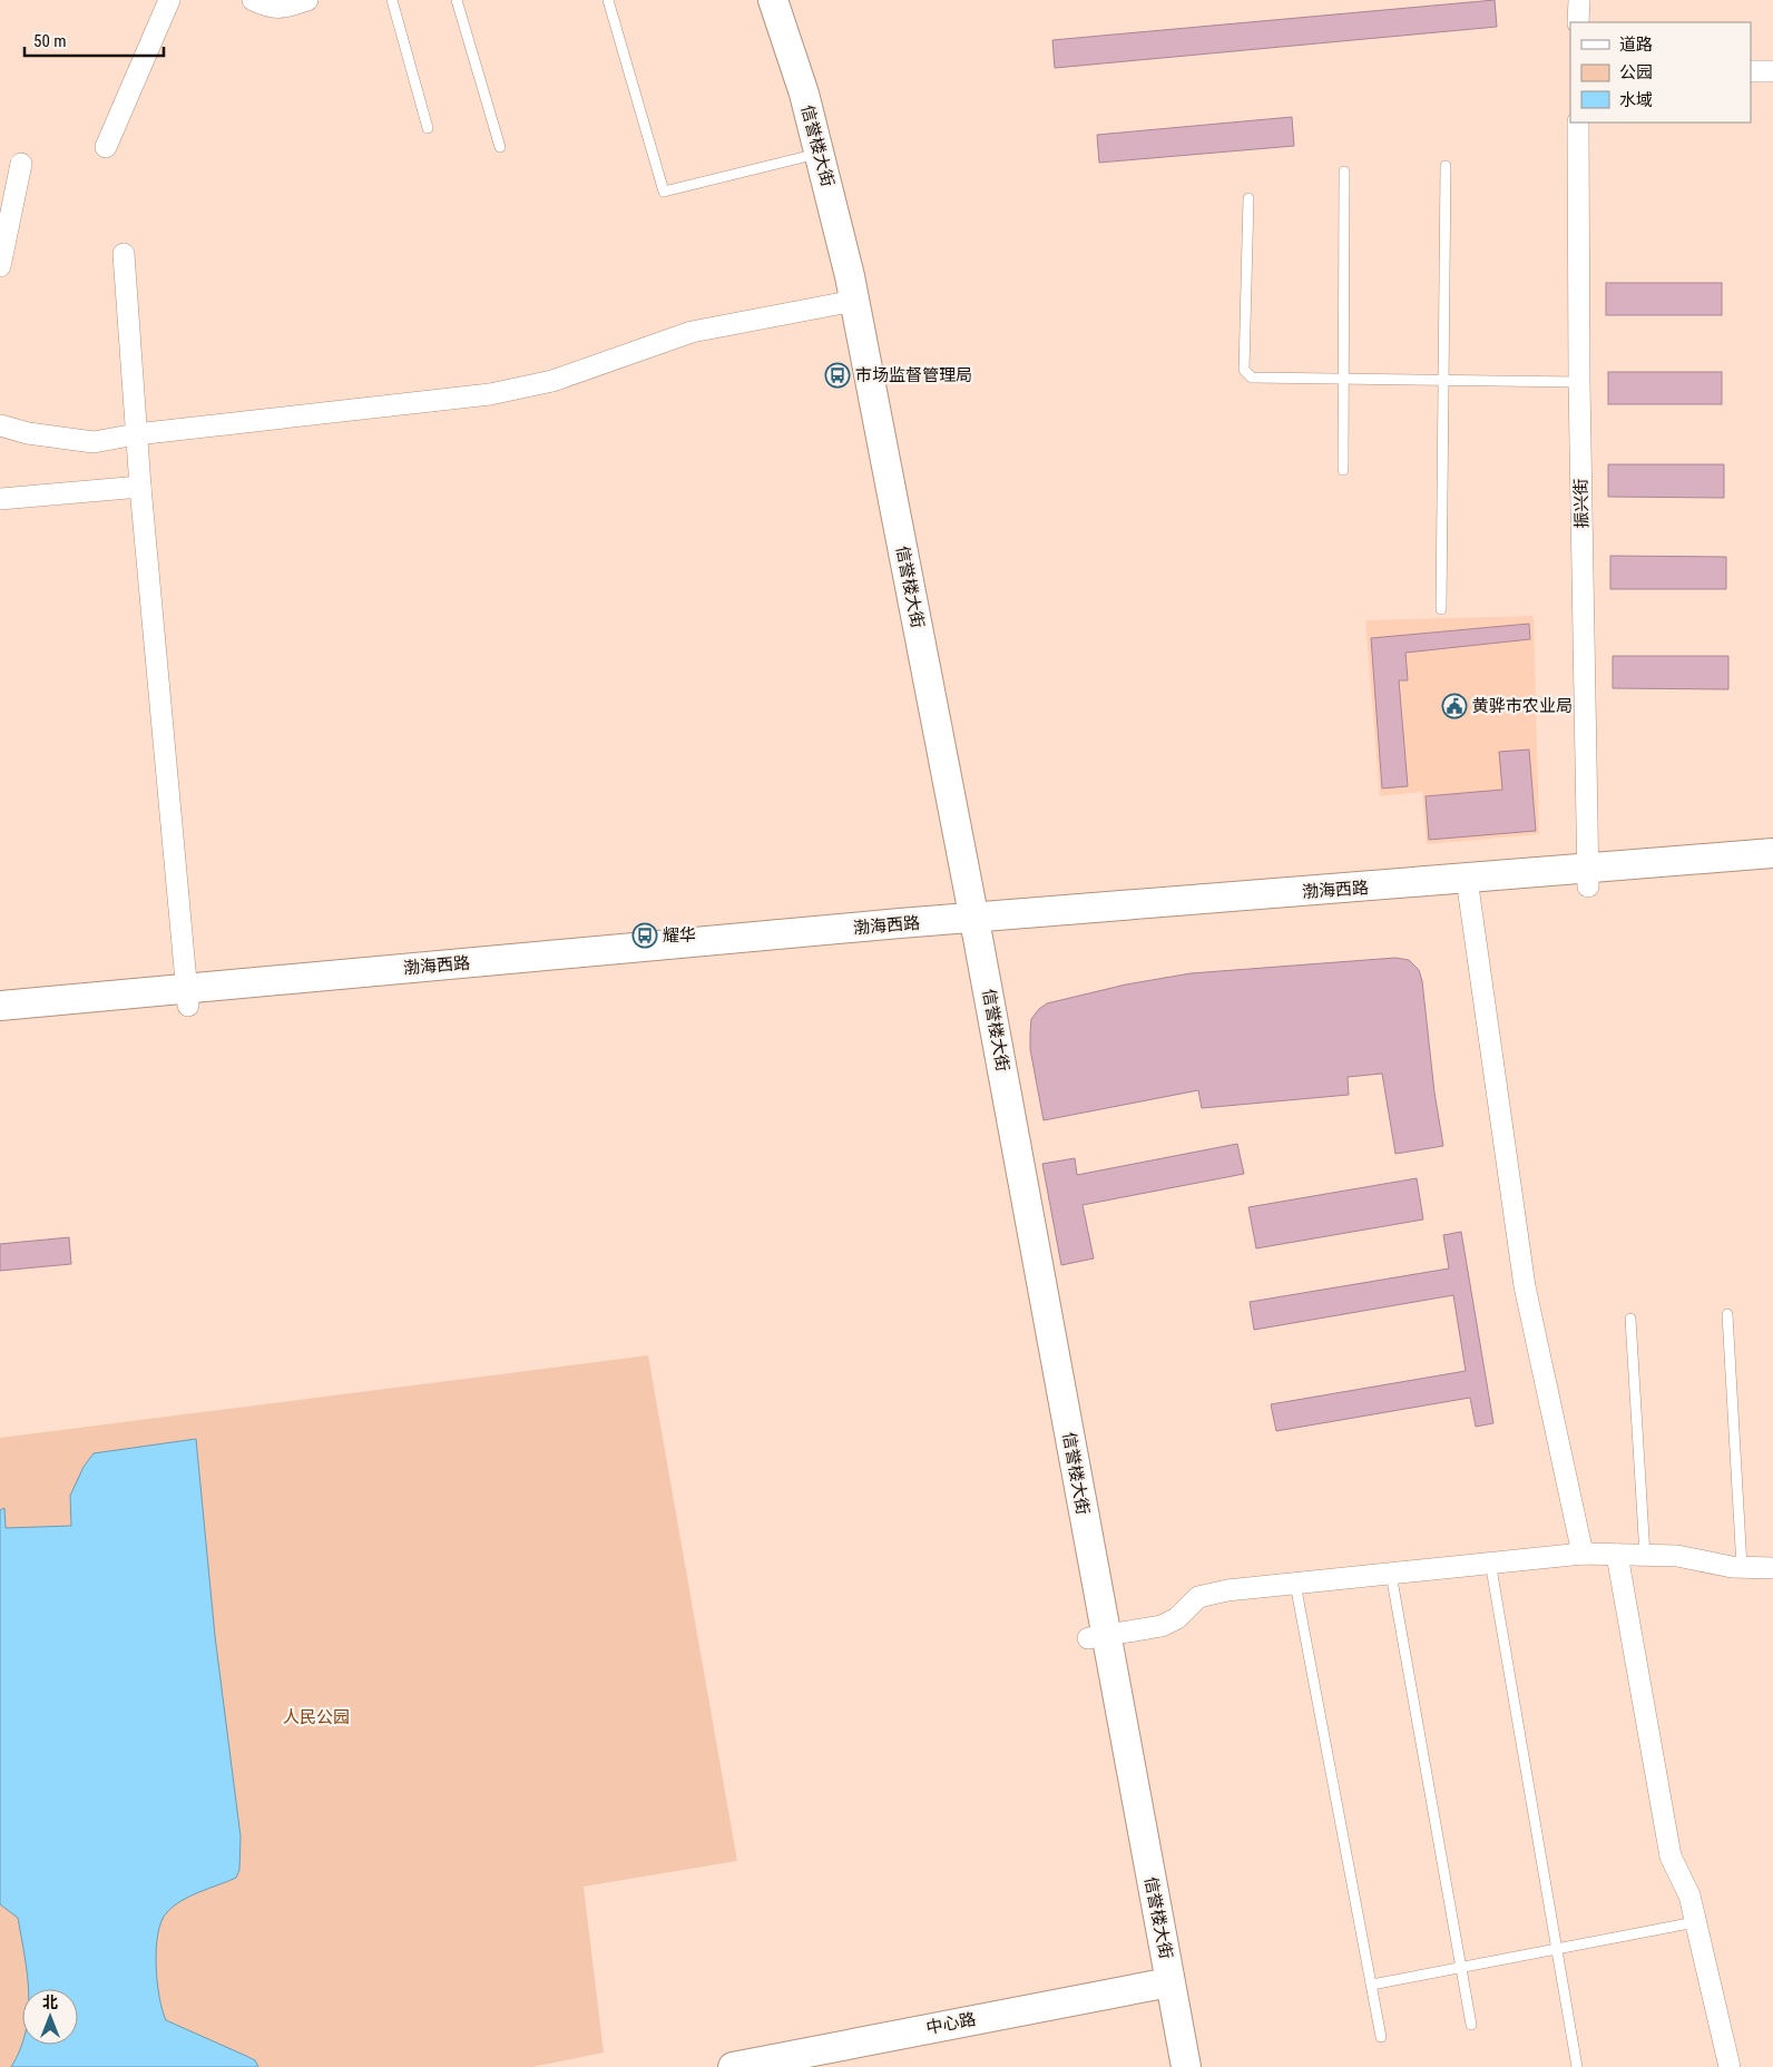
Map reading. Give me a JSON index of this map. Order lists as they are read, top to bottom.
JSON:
{
  "streets": {
    "street": [
      "信誉楼大街",
      "振兴街",
      "渤海西路",
      "中心路"
    ]
  },
  "crossings": [
    ["信誉楼大街", "渤海西路"],
    ["信誉楼大街", "中心路"],
    ["振兴街", "渤海西路"]
  ],
  "parks": ["人民公园"],
  "places": {
    "bus stop": ["市场监督管理局", "耀华"],
    "public building": ["黄骅市农业局"]
  },
  "legend": ["道路", "公园", "水域"],
  "scale_bar": "50 m",
  "north": "top"
}
